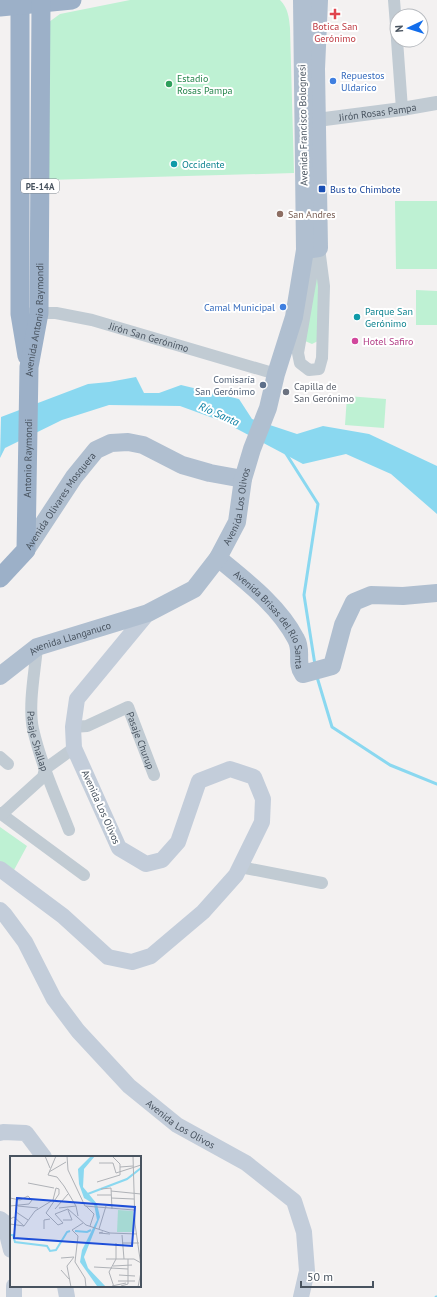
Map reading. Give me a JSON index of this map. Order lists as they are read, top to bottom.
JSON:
{
  "streets": {
    "highway": [
      "PE-14A",
      "Avenida Antonio Raymondi",
      "Antonio Raymondi",
      "Avenida Olivares Mosquera"
    ],
    "main road": [
      "Avenida Francisco Bolognesi",
      "Avenida Los Olivos",
      "Avenida Brisas del Río Santa",
      "Avenida Llanganuco"
    ],
    "street": [
      "Jirón Rosas Pampa",
      "Jirón San Gerónimo",
      "Pasaje Shallap",
      "Pasaje Churup"
    ]
  },
  "crossings": [
    ["Jirón Rosas Pampa", "Avenida Francisco Bolognesi"],
    ["Avenida Francisco Bolognesi", "Jirón San Gerónimo"],
    ["Avenida Francisco Bolognesi", "Avenida Los Olivos"],
    ["Avenida Antonio Raymondi", "Jirón San Gerónimo"],
    ["Avenida Antonio Raymondi", "Antonio Raymondi"],
    ["Antonio Raymondi", "Avenida Olivares Mosquera"],
    ["Avenida Olivares Mosquera", "Avenida Los Olivos"],
    ["Avenida Los Olivos", "Avenida Brisas del Río Santa"],
    ["Avenida Los Olivos", "Avenida Llanganuco"],
    ["Avenida Los Olivos", "Pasaje Churup"],
    ["Avenida Llanganuco", "Pasaje Shallap"]
  ],
  "water": ["Río Santa"],
  "places": {
    "health": ["Botica San Gerónimo"],
    "other": [
      "Repuestos Uldarico",
      "Estadio Rosas Pampa",
      "Occidente",
      "San Andres",
      "Camal Municipal",
      "Parque San Gerónimo",
      "Hotel Safiro",
      "Comisaría San Gerónimo",
      "Capilla de San Gerónimo"
    ],
    "transit": ["Bus to Chimbote"]
  },
  "scale_bar": "50 m",
  "north": "left"
}
